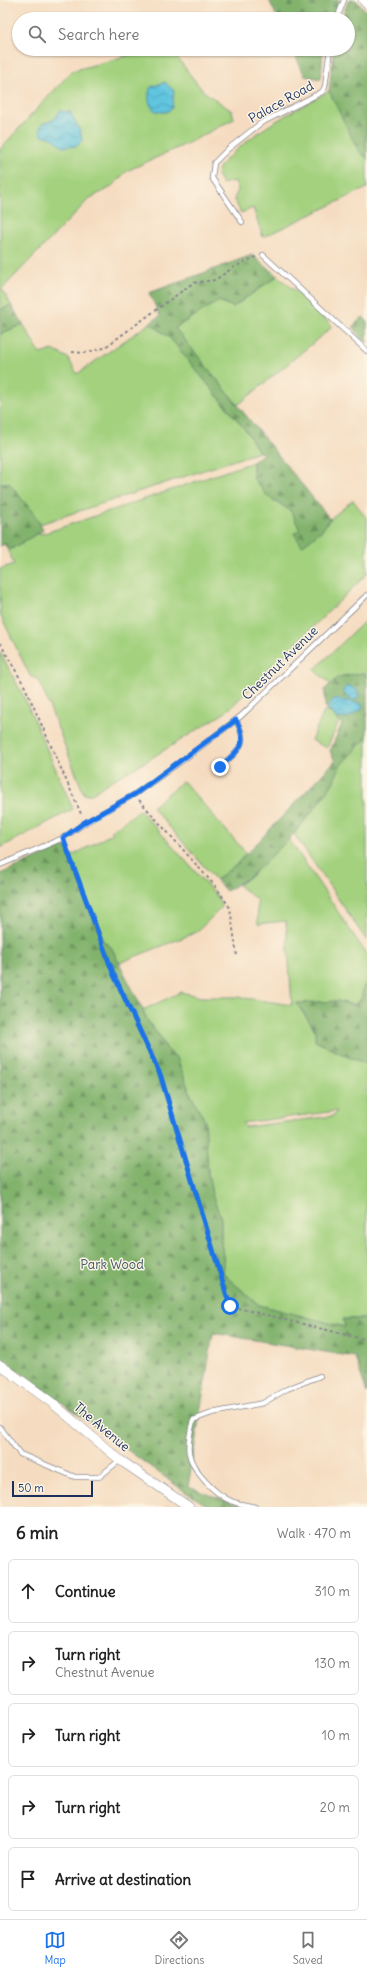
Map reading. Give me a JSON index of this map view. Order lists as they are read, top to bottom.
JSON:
{
  "streets": {
    "street": ["The Avenue"],
    "lane": ["Palace Road", "Chestnut Avenue"]
  },
  "parks": ["Park Wood"],
  "scale_bar": "50 m",
  "page": {
    "search": "Search here",
    "scale": "50 m",
    "heading": ["6 min", "Walk · 470 m"],
    "list": [
      ["Continue", "310 m"],
      ["Turn right", "Chestnut Avenue", "130 m"],
      ["Turn right", "10 m"],
      ["Turn right", "20 m"],
      "Arrive at destination"
    ],
    "nav": ["Map", "Directions", "Saved"]
  }
}
